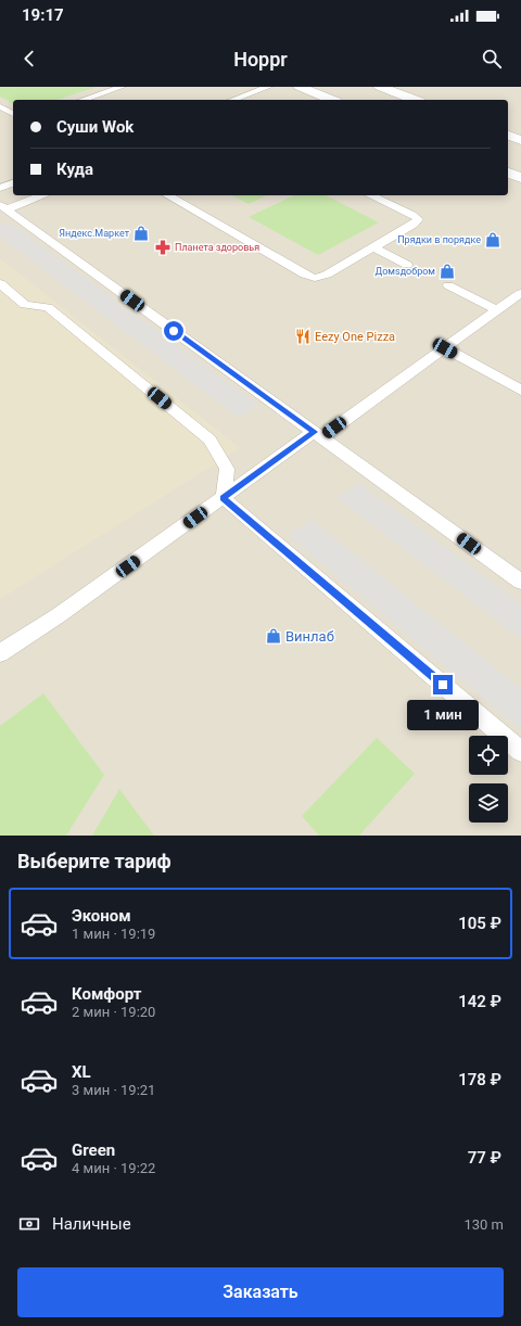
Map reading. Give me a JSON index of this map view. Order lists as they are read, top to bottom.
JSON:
{
  "places": {
    "shop": [
      "Яндекс.Маркет",
      "Прядки в порядке",
      "Домsдобром",
      "Винлаб"
    ],
    "pharmacy": ["Планета здоровья"],
    "restaurant": ["Eezy One Pizza"]
  },
  "page": {
    "status": "19:17",
    "header": "Hoppr",
    "banner": ["Суши Wok", "Куда"],
    "bubble": "1 мин",
    "heading": "Выберите тариф",
    "list": [
      {
        "name": "Эконом",
        "note": "1 мин · 19:19",
        "value": "105 ₽"
      },
      {
        "name": "Комфорт",
        "note": "2 мин · 19:20",
        "value": "142 ₽"
      },
      {
        "name": "XL",
        "note": "3 мин · 19:21",
        "value": "178 ₽"
      },
      {
        "name": "Green",
        "note": "4 мин · 19:22",
        "value": "77 ₽"
      }
    ],
    "pay": ["Наличные", "130 m"],
    "buttons": "Заказать"
  }
}
